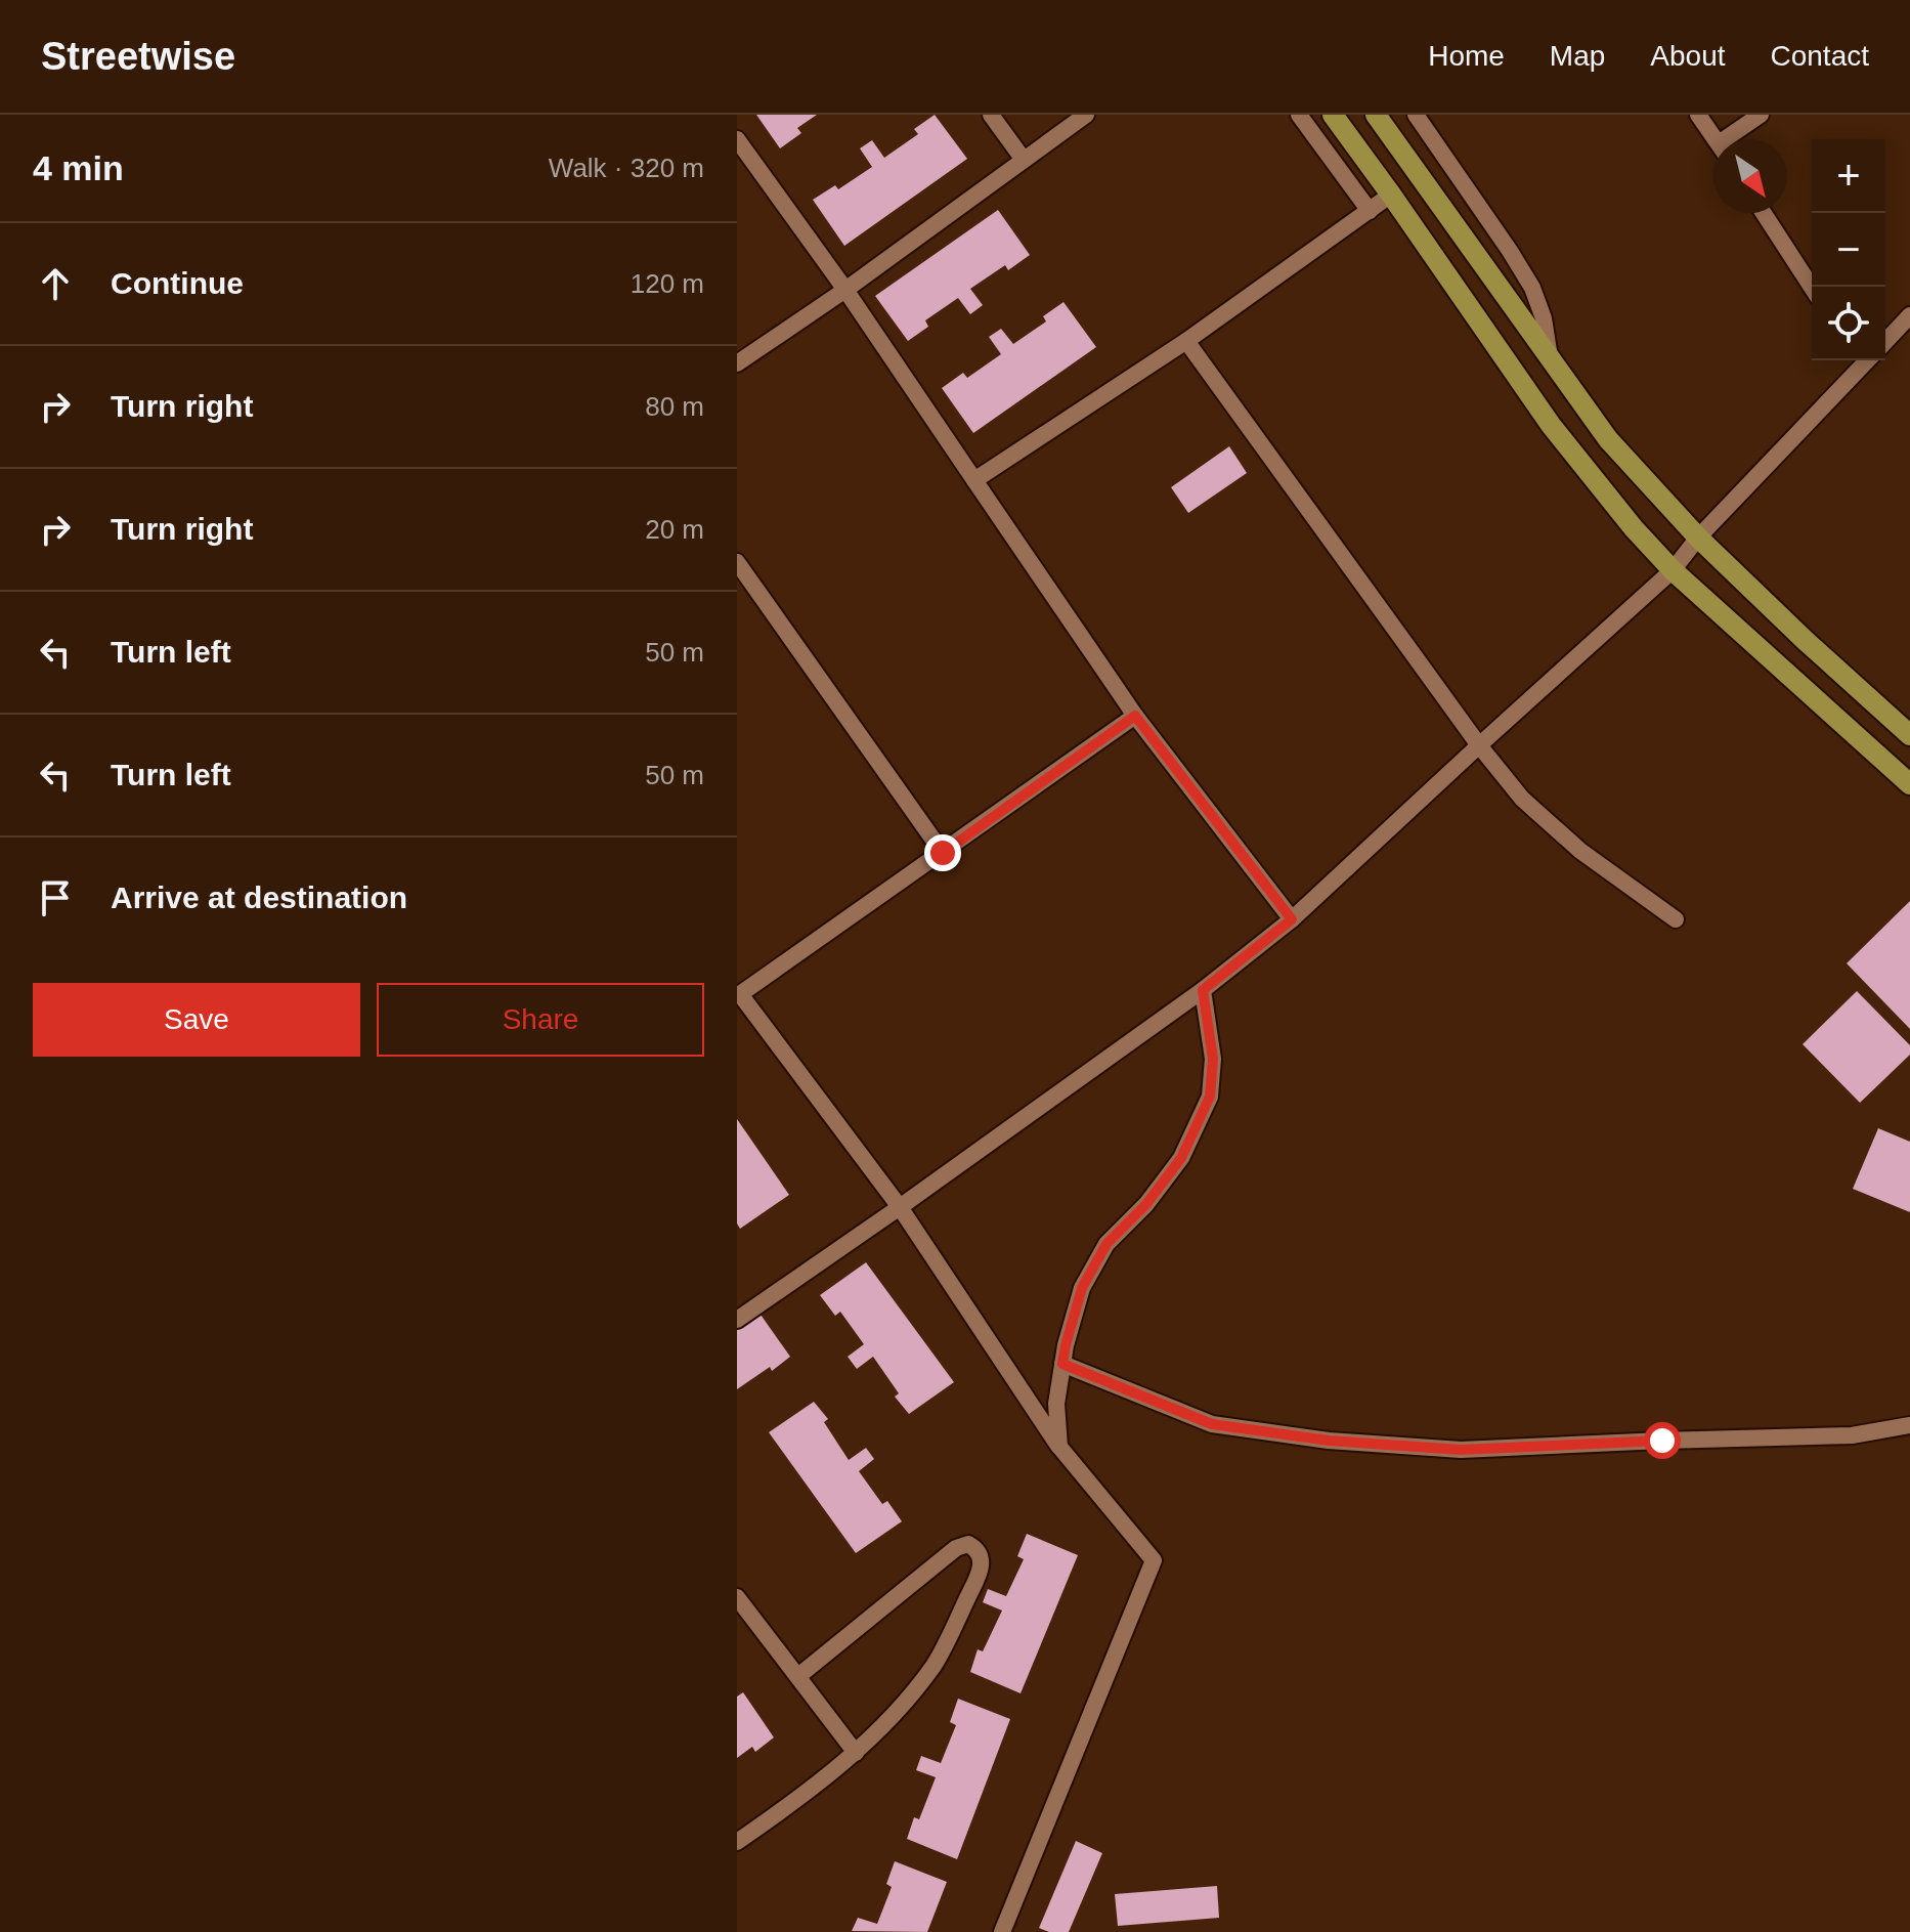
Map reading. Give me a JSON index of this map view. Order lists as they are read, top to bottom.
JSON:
{
  "north": "bottom right",
  "page": {
    "header": "Streetwise",
    "nav": [
      "Home",
      "Map",
      "About",
      "Contact"
    ],
    "heading": ["4 min", "Walk · 320 m"],
    "map_buttons": ["+", "−"],
    "list": [
      ["Continue", "120 m"],
      ["Turn right", "80 m"],
      ["Turn right", "20 m"],
      ["Turn left", "50 m"],
      ["Turn left", "50 m"],
      "Arrive at destination"
    ],
    "buttons": ["Save", "Share"]
  }
}
